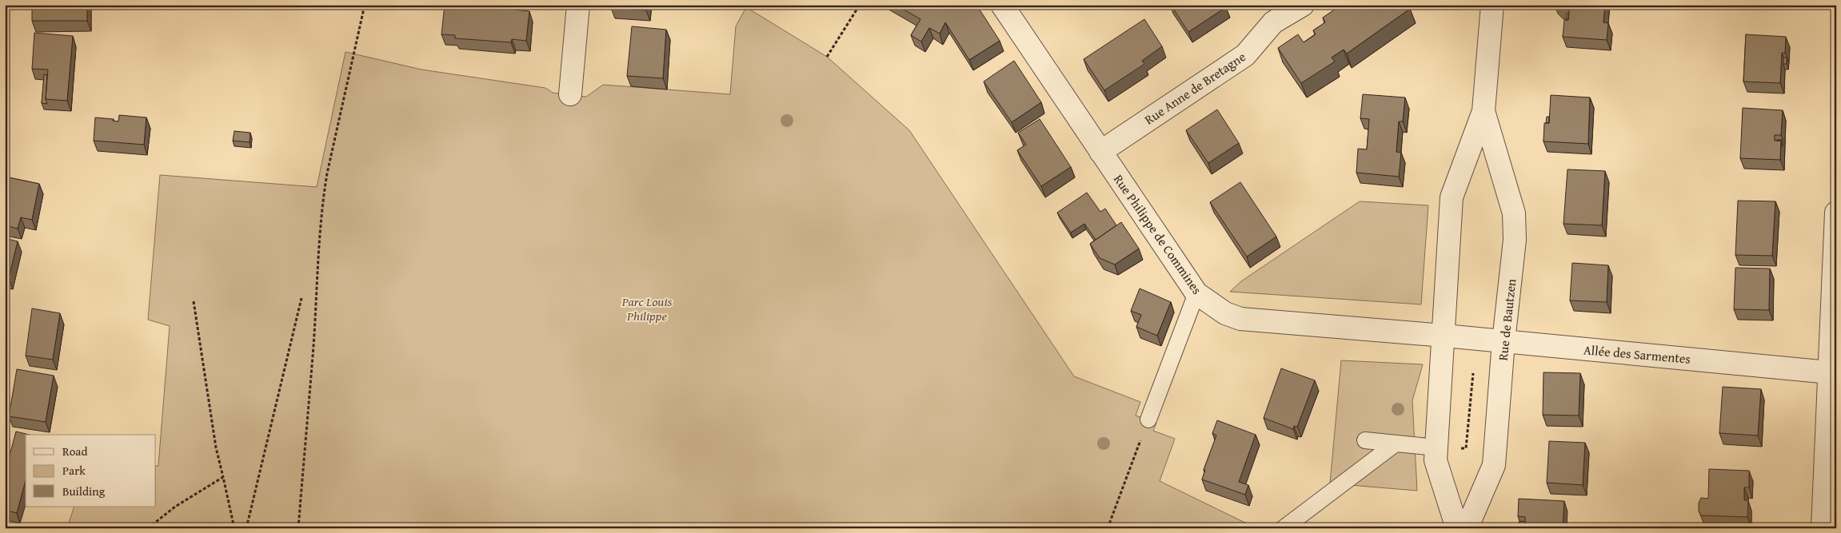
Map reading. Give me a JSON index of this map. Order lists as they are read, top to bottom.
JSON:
{
  "streets": {
    "street": [
      "Rue Anne de Bretagne",
      "Rue Philippe de Commines",
      "Rue de Bautzen",
      "Allée des Sarmentes"
    ]
  },
  "crossings": [
    ["Rue Anne de Bretagne", "Rue Philippe de Commines"],
    ["Rue Philippe de Commines", "Rue de Bautzen"],
    ["Rue Philippe de Commines", "Allée des Sarmentes"],
    ["Rue de Bautzen", "Allée des Sarmentes"]
  ],
  "parks": ["Parc Louis Philippe"],
  "legend": ["Road", "Park", "Building"]
}
